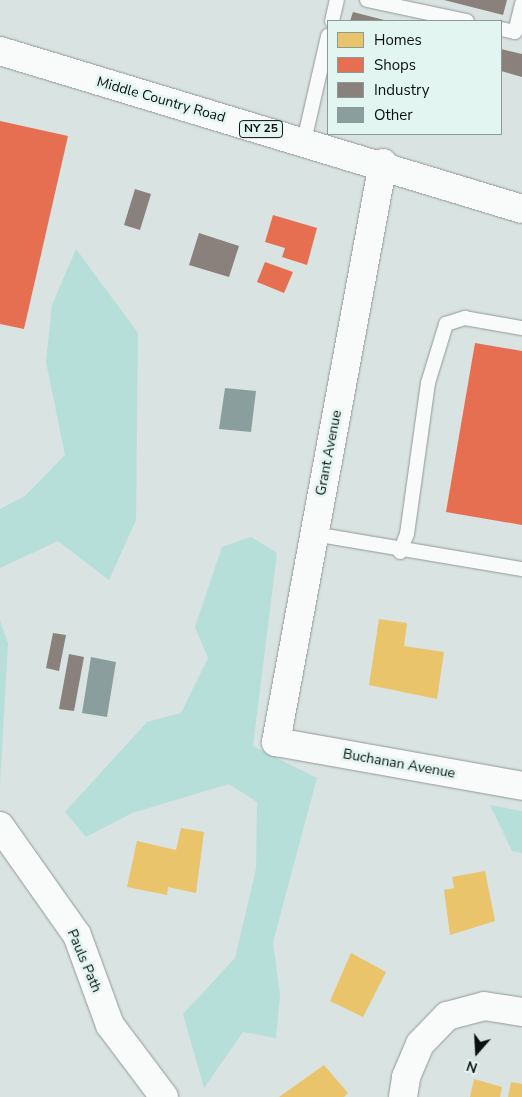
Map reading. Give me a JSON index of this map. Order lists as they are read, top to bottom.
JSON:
{
  "streets": {
    "street": [
      "Middle Country Road",
      "NY 25",
      "Grant Avenue",
      "Buchanan Avenue",
      "Pauls Path"
    ]
  },
  "crossings": [
    ["Middle Country Road", "Grant Avenue"],
    ["Grant Avenue", "Buchanan Avenue"]
  ],
  "legend": [
    "Homes",
    "Shops",
    "Industry",
    "Other"
  ],
  "north": "bottom"
}
